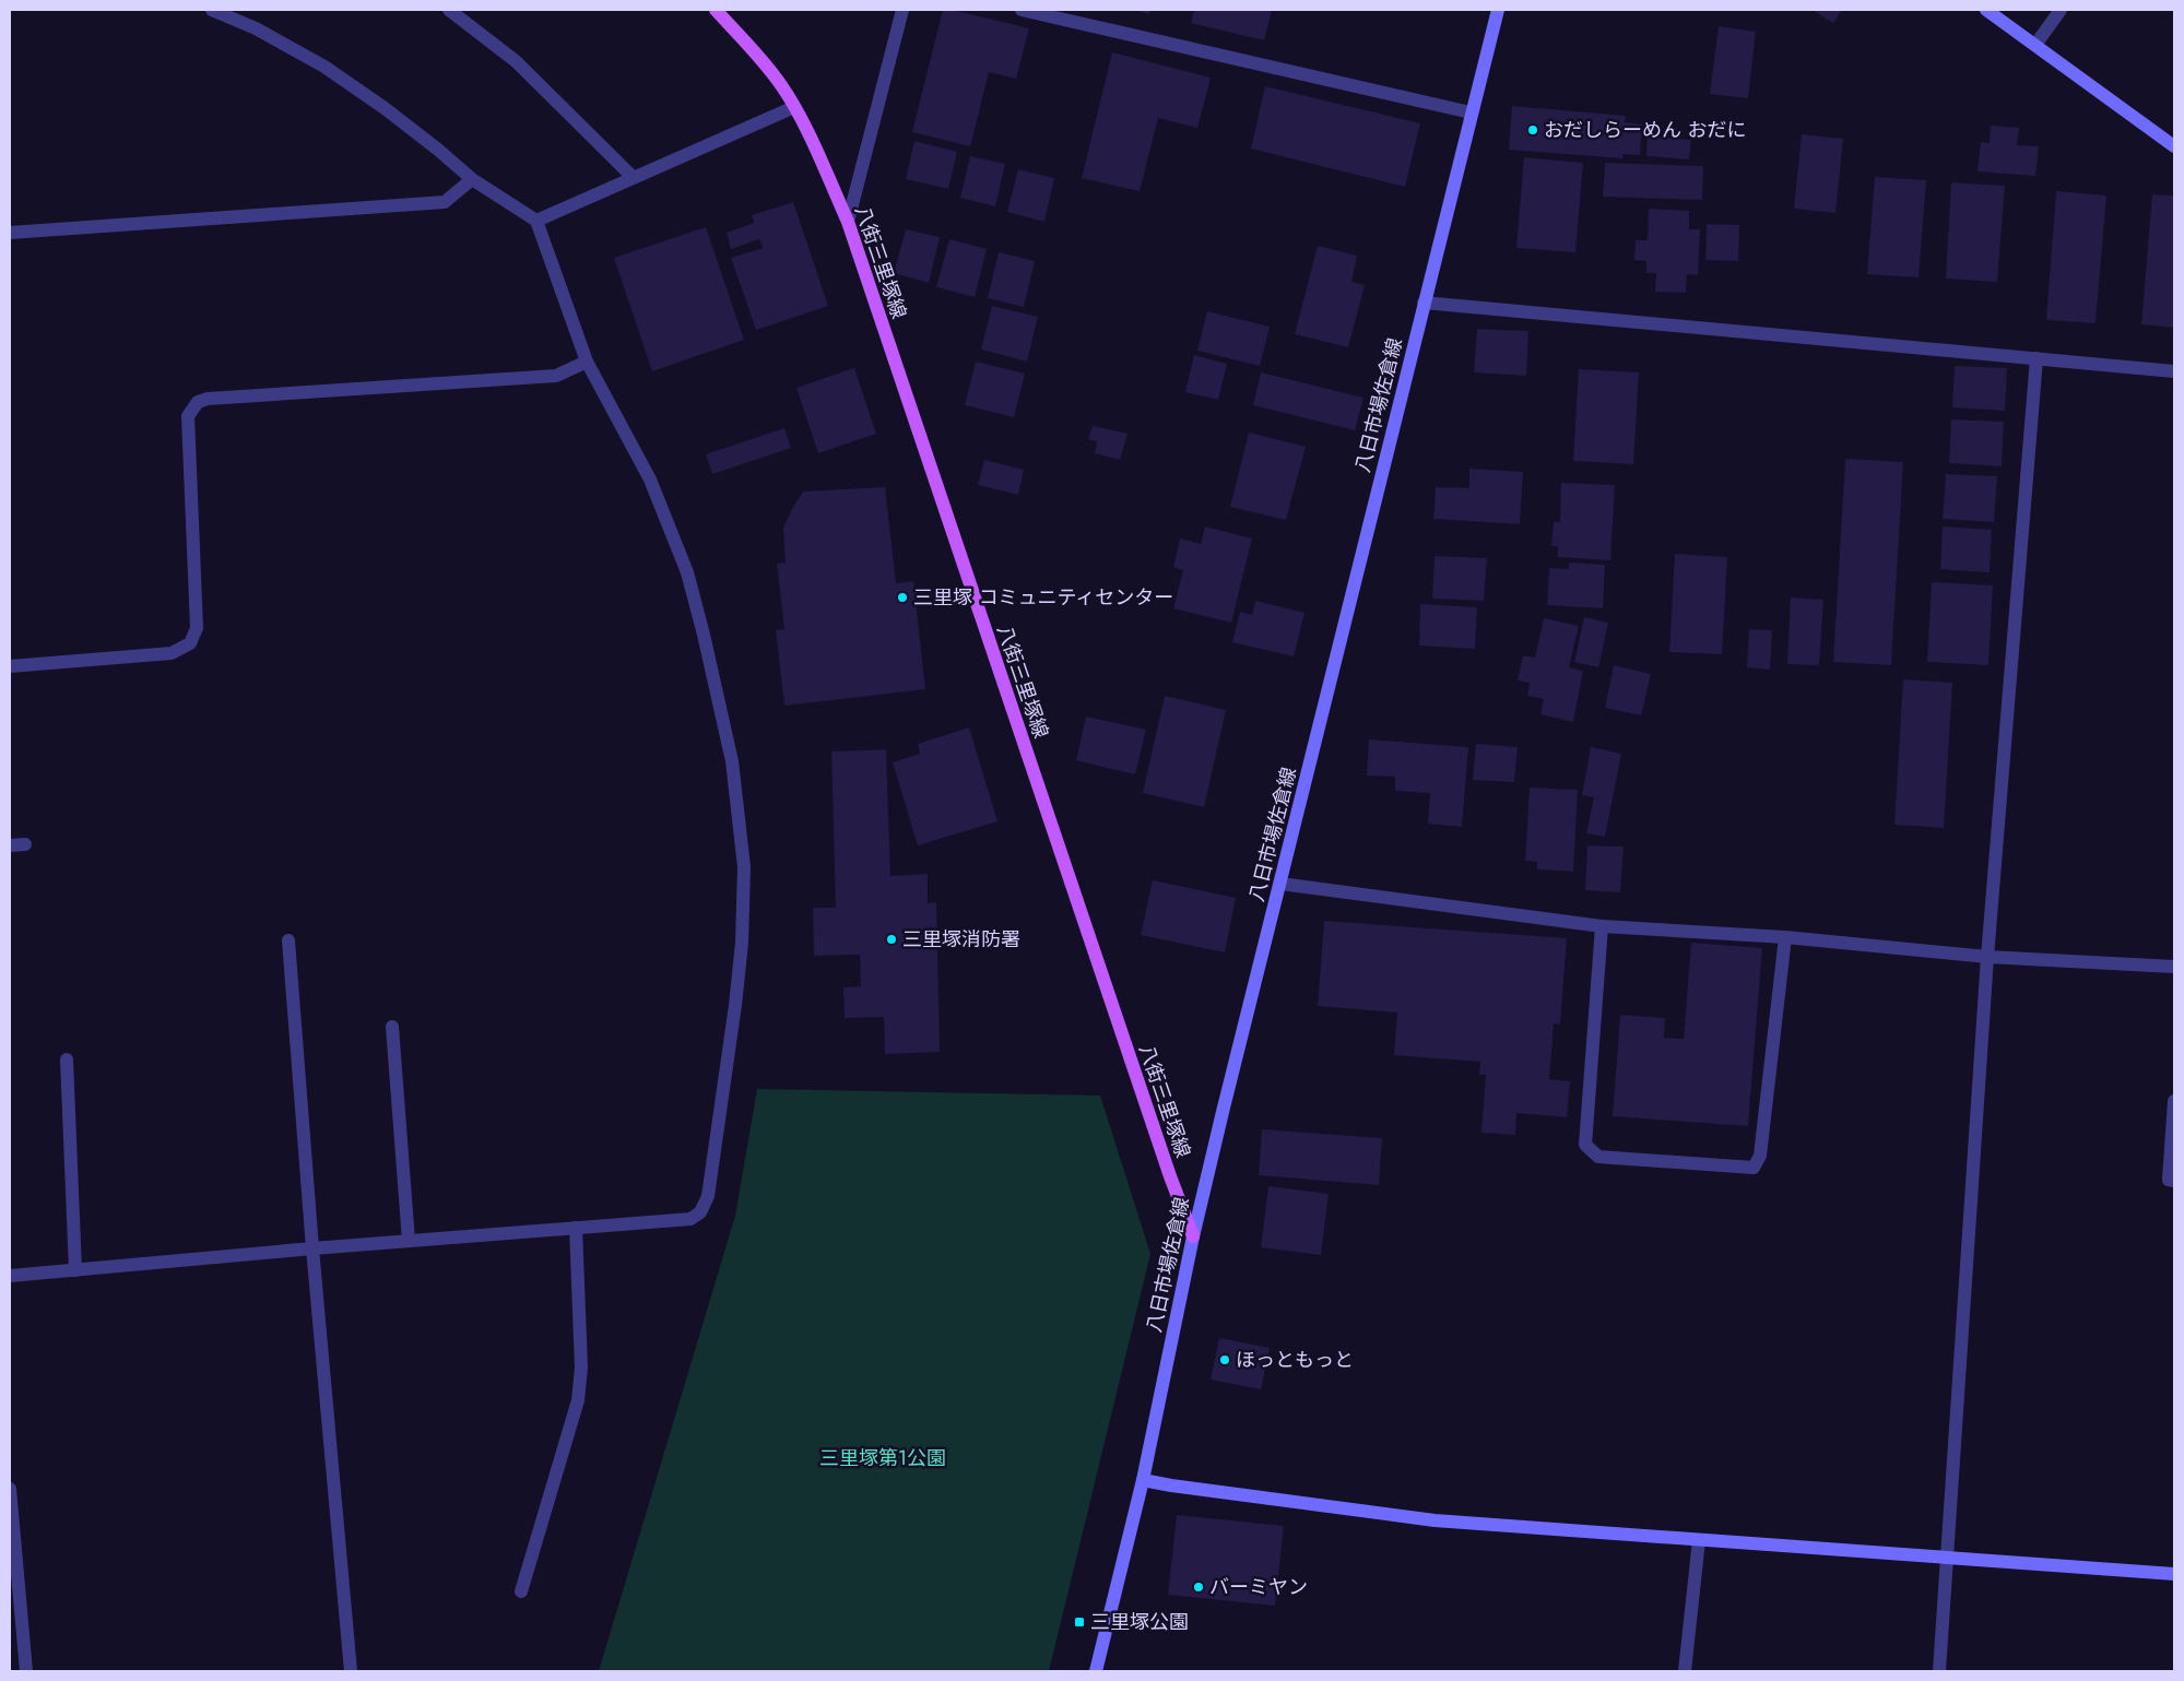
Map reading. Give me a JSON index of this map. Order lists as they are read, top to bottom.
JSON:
{
  "streets": {
    "main road": ["八街三里塚線", "八日市場佐倉線"]
  },
  "crossings": [
    ["八街三里塚線", "八日市場佐倉線"]
  ],
  "parks": ["三里塚第1公園"],
  "places": {
    "other": [
      "おだしらーめん おだに",
      "三里塚 コミュニティセンター",
      "三里塚消防署",
      "ほっともっと",
      "バーミヤン"
    ],
    "transit": ["三里塚公園"]
  }
}
